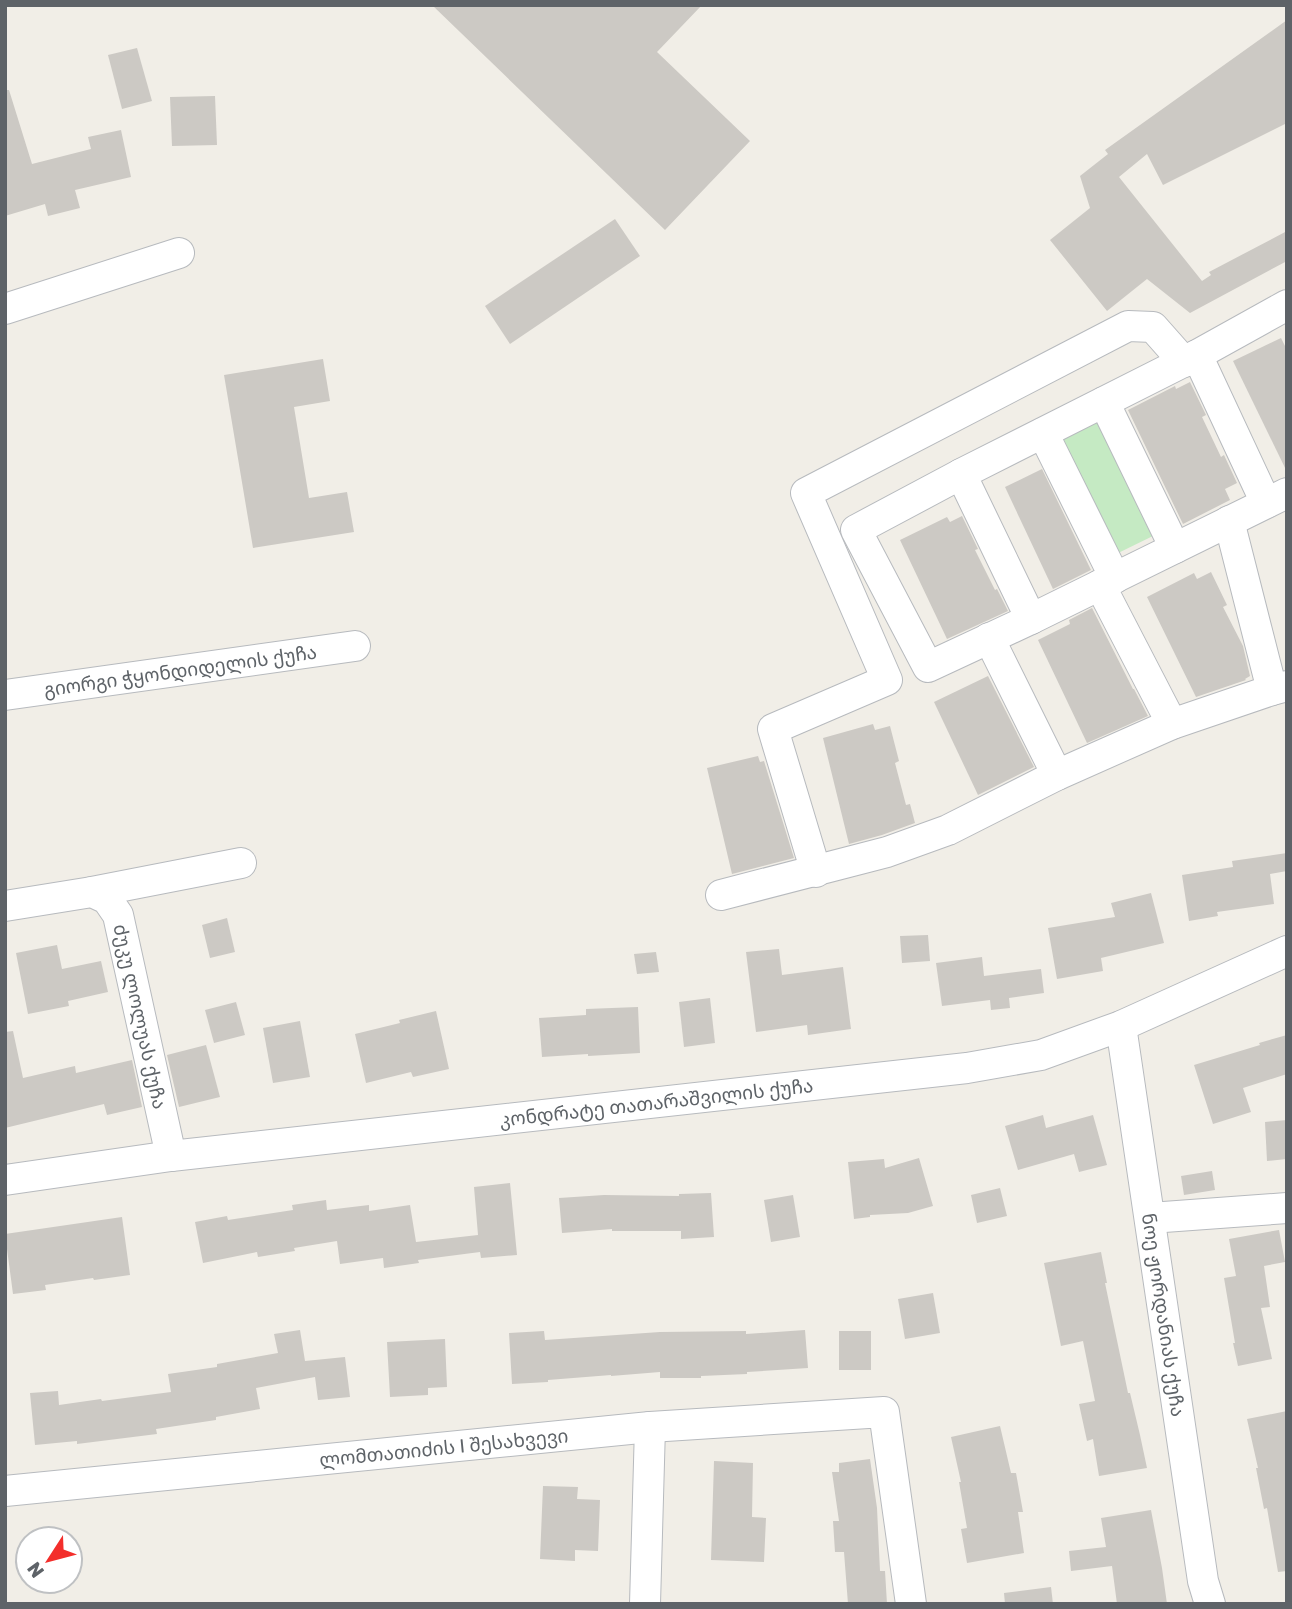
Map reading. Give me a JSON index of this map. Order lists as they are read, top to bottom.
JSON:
{
  "streets": {
    "street": [
      "გიორგი ჭყონდიდელის ქუჩა",
      "ძუკუ ლოლუას ქუჩა",
      "კონდრატე თათარაშვილის ქუჩა",
      "ნოე ჟორდანიას ქუჩა",
      "ლომთათიძის I შესახვევი"
    ]
  },
  "crossings": [
    ["ძუკუ ლოლუას ქუჩა", "კონდრატე თათარაშვილის ქუჩა"],
    ["კონდრატე თათარაშვილის ქუჩა", "ნოე ჟორდანიას ქუჩა"]
  ],
  "north": "bottom left"
}
